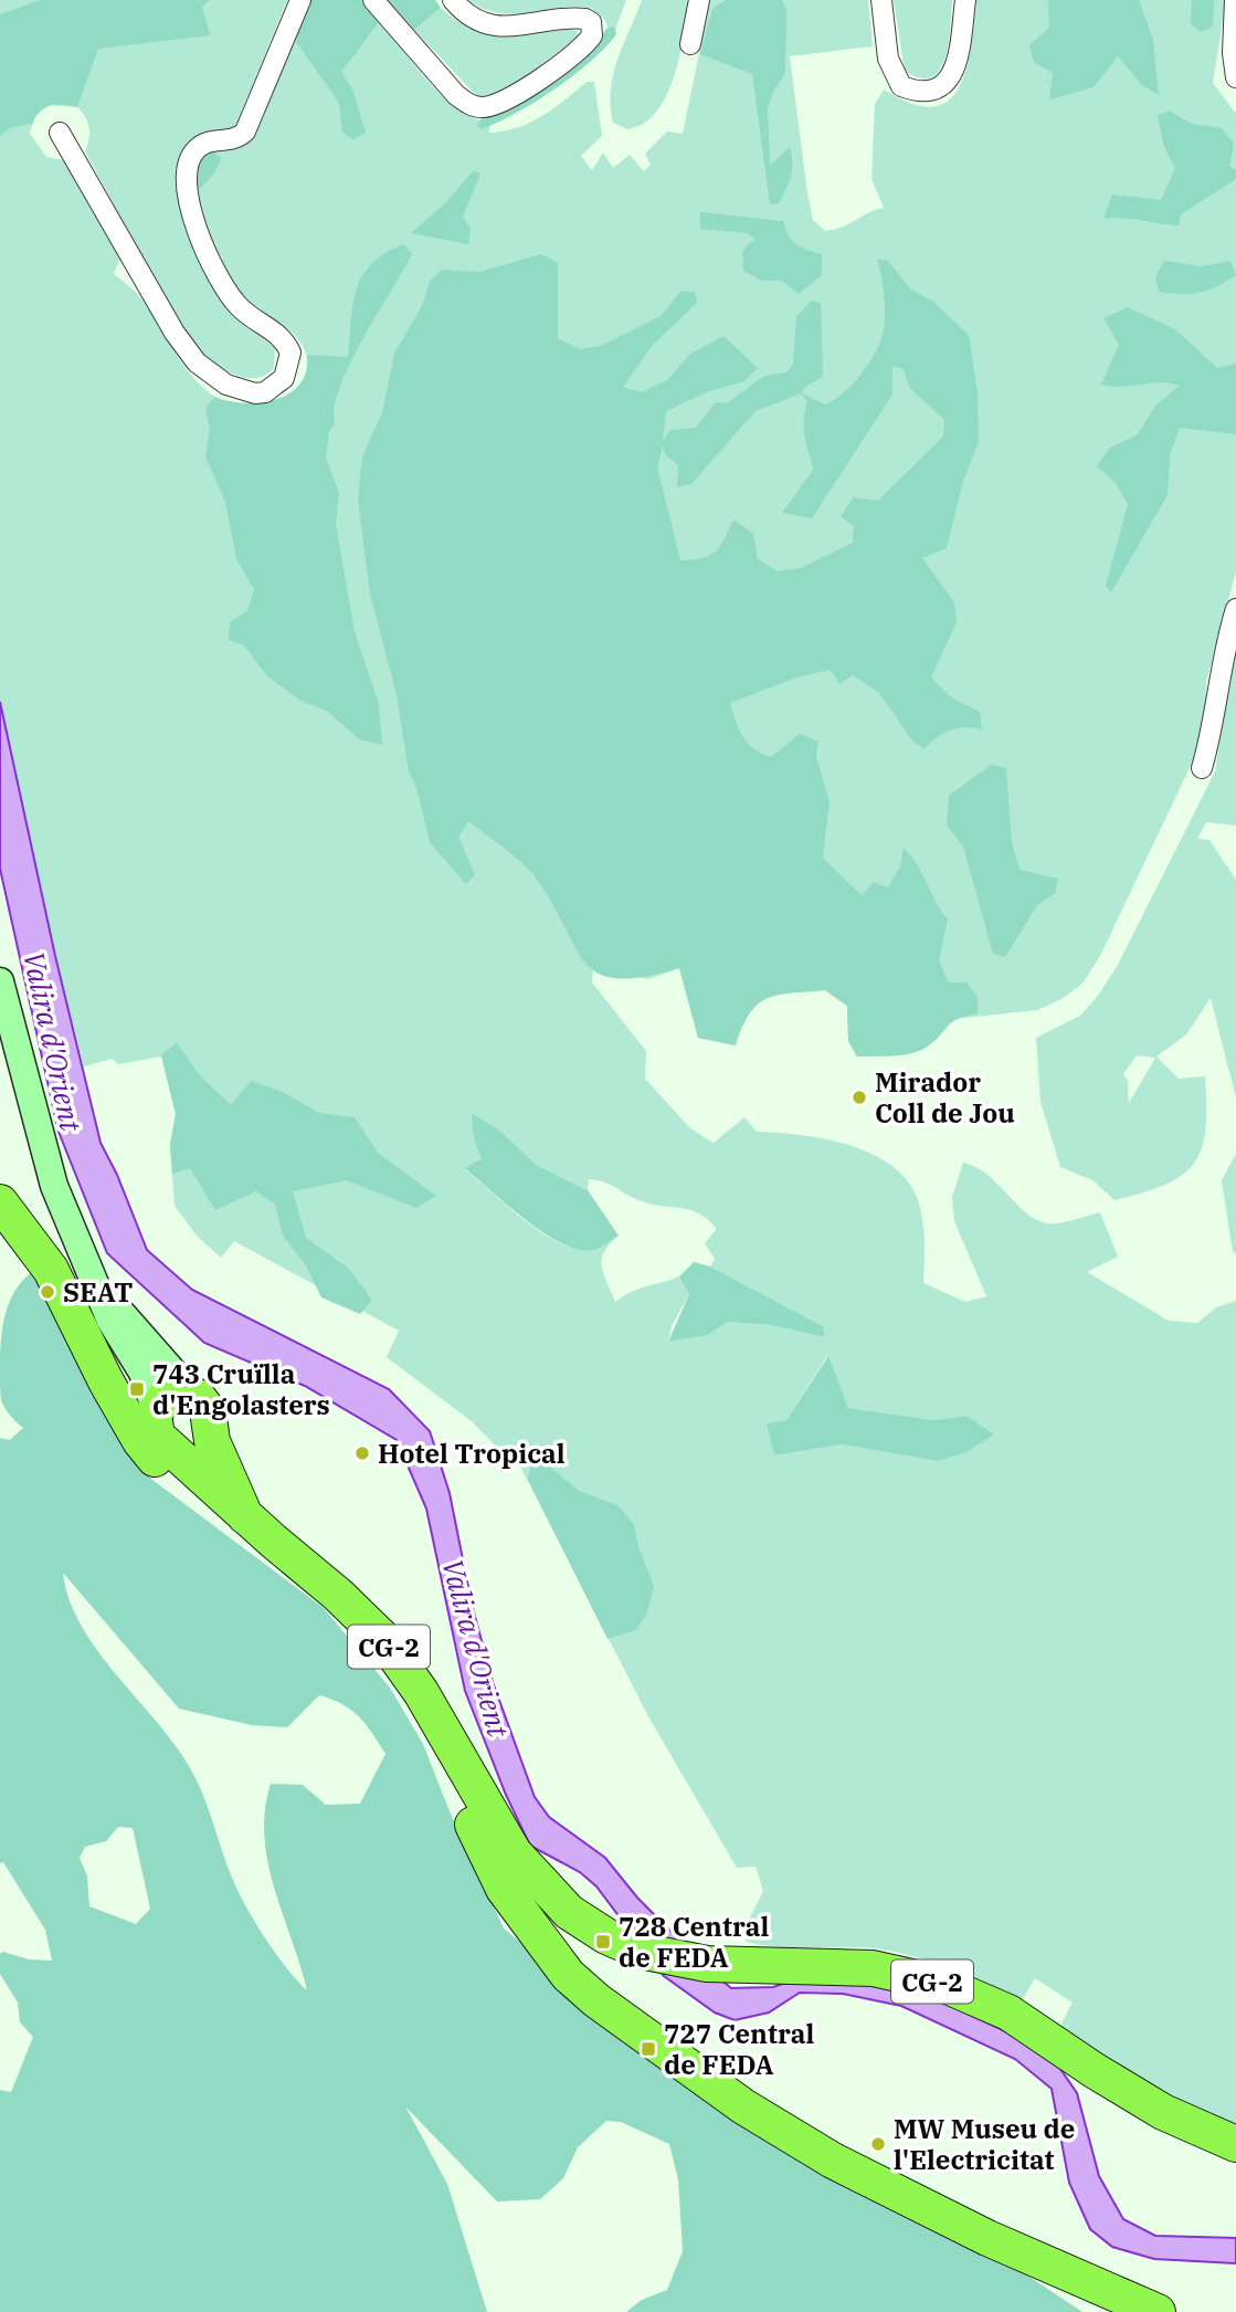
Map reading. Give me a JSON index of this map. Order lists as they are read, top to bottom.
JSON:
{
  "streets": {
    "highway": ["CG-2"]
  },
  "water": ["Valira d'Orient"],
  "places": {
    "other": [
      "Mirador Coll de Jou",
      "SEAT",
      "Hotel Tropical",
      "MW Museu de l'Electricitat"
    ],
    "transit": ["743 Cruïlla d'Engolasters", "728 Central de FEDA", "727 Central de FEDA"]
  }
}
